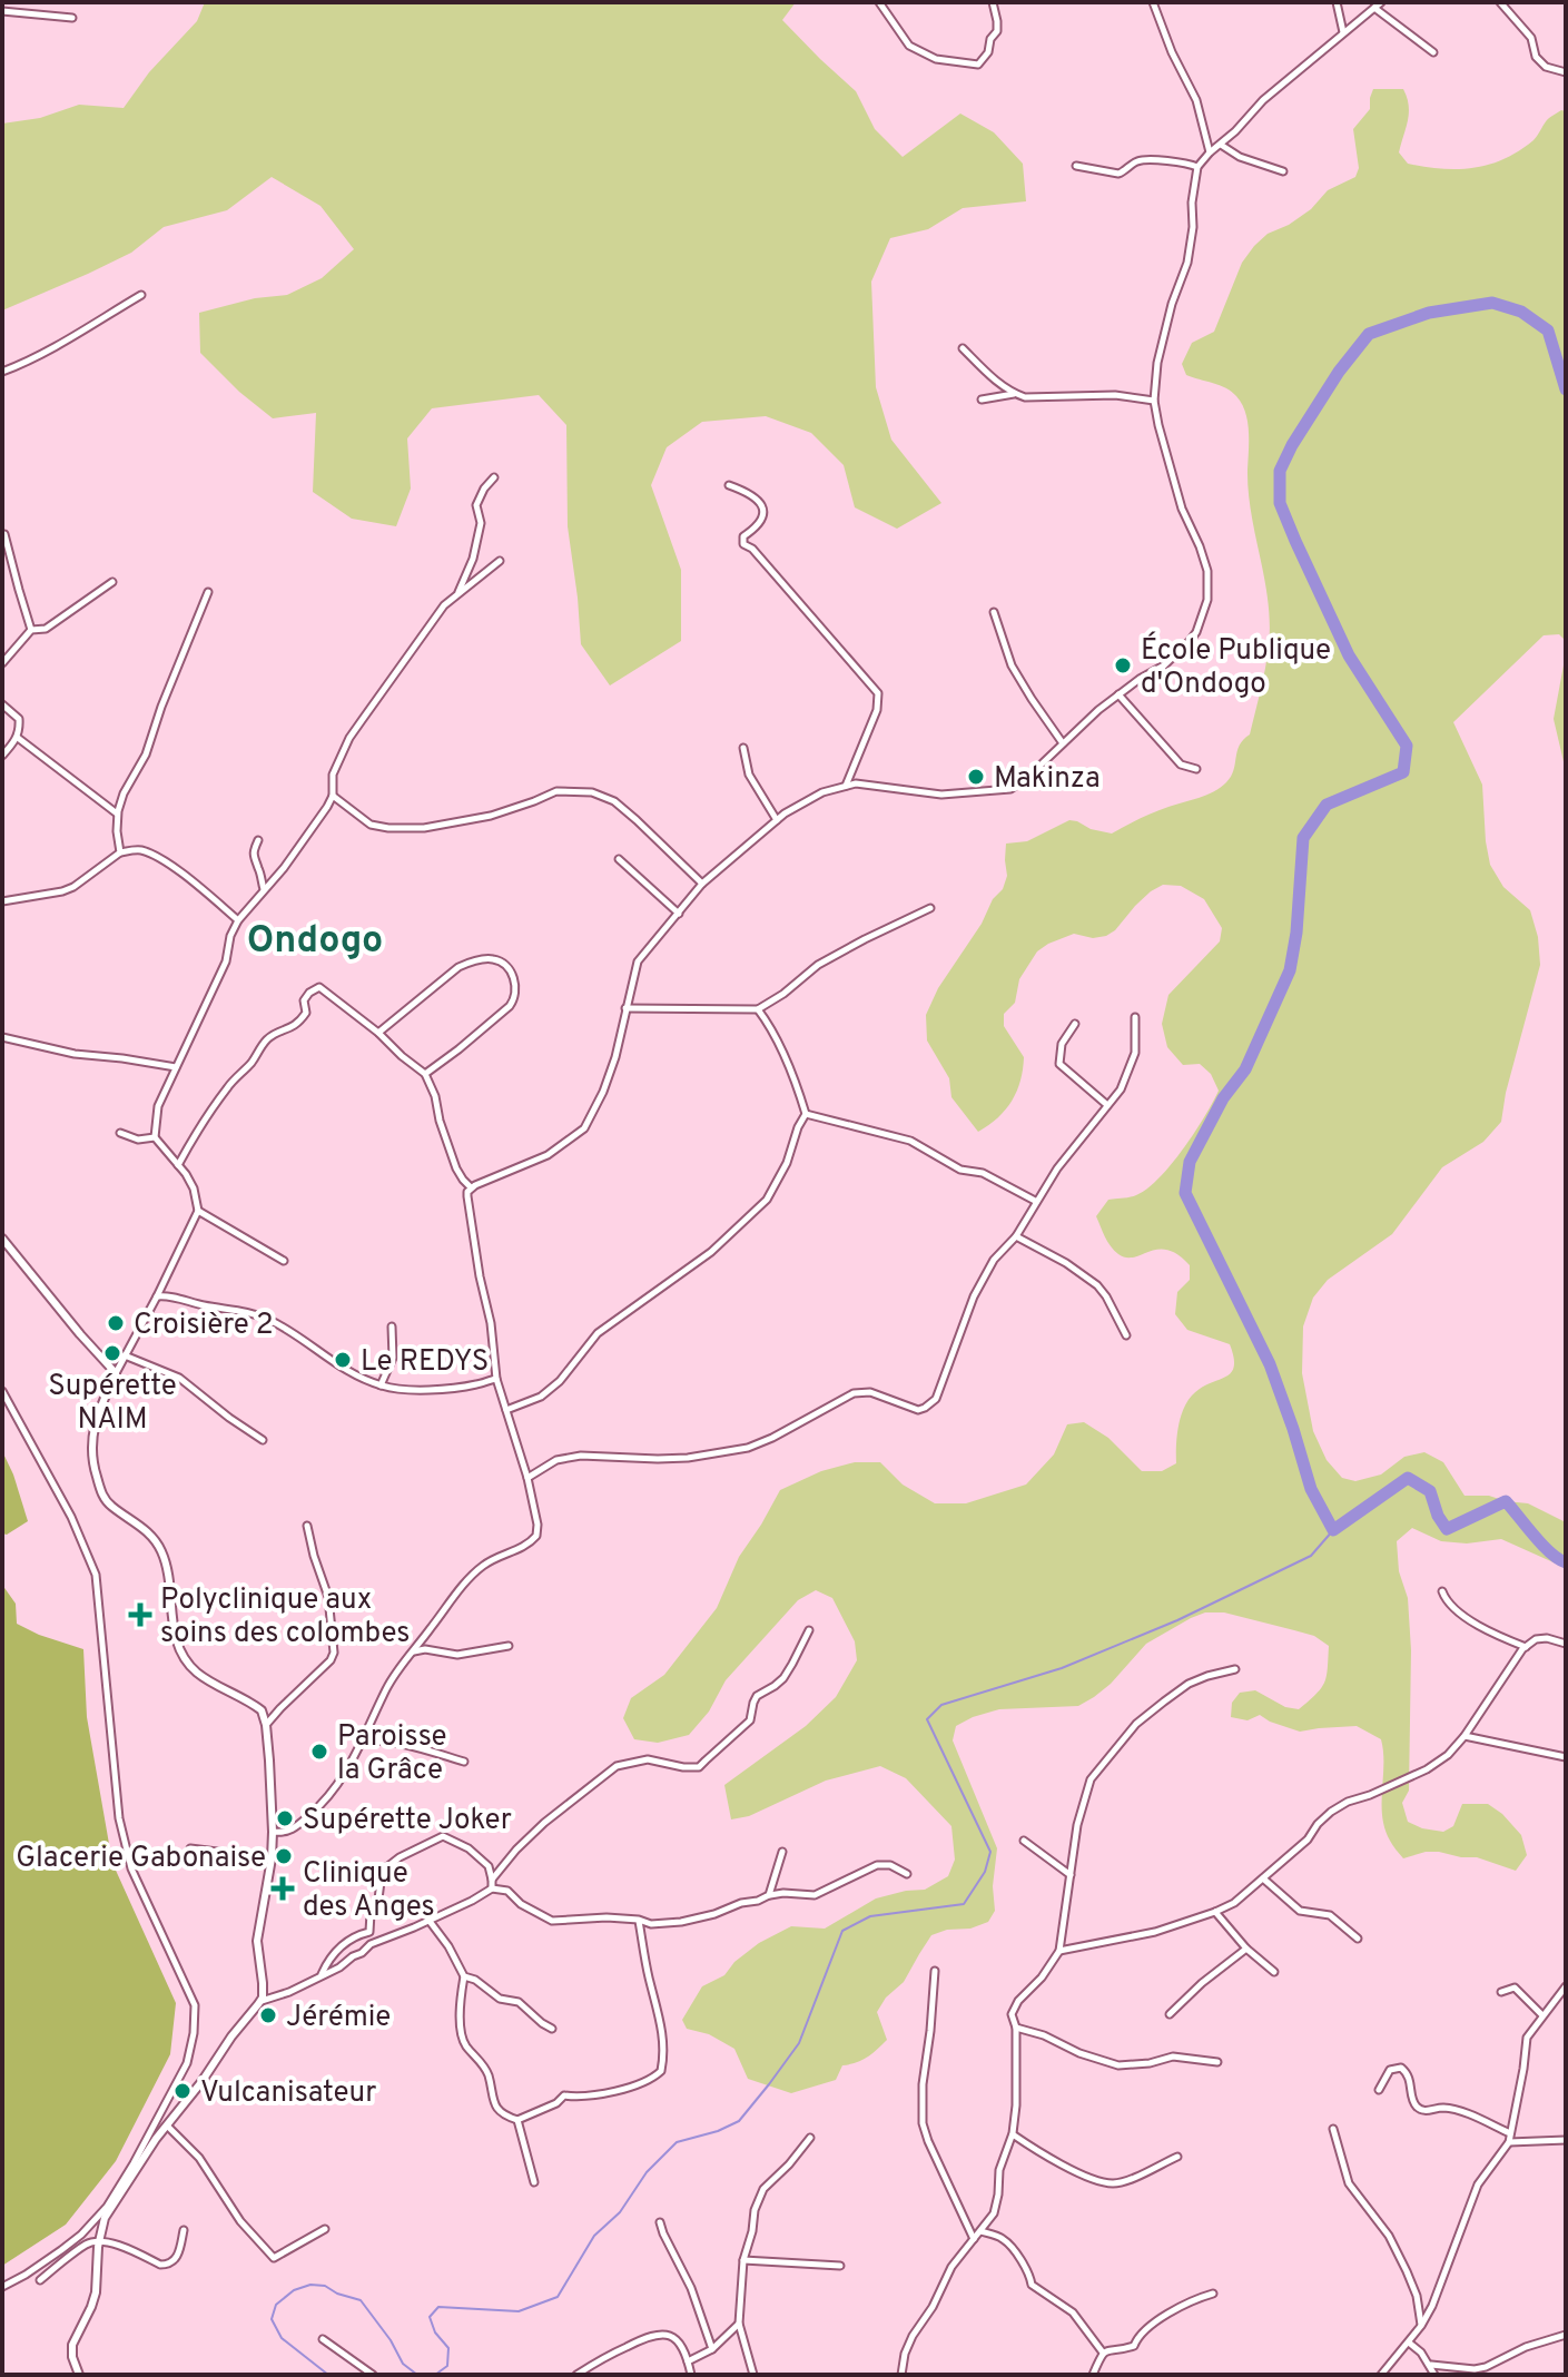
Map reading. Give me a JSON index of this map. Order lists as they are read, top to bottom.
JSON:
{
  "districts": ["Ondogo"],
  "places": {
    "other": [
      "École Publique d'Ondogo",
      "Makinza",
      "Croisière 2",
      "Supérette NAIM",
      "Le REDYS",
      "Paroisse la Grâce",
      "Supérette Joker",
      "Glacerie Gabonaise",
      "Jérémie",
      "Vulcanisateur"
    ],
    "health": ["Polyclinique aux soins des colombes", "Clinique des Anges"]
  }
}
